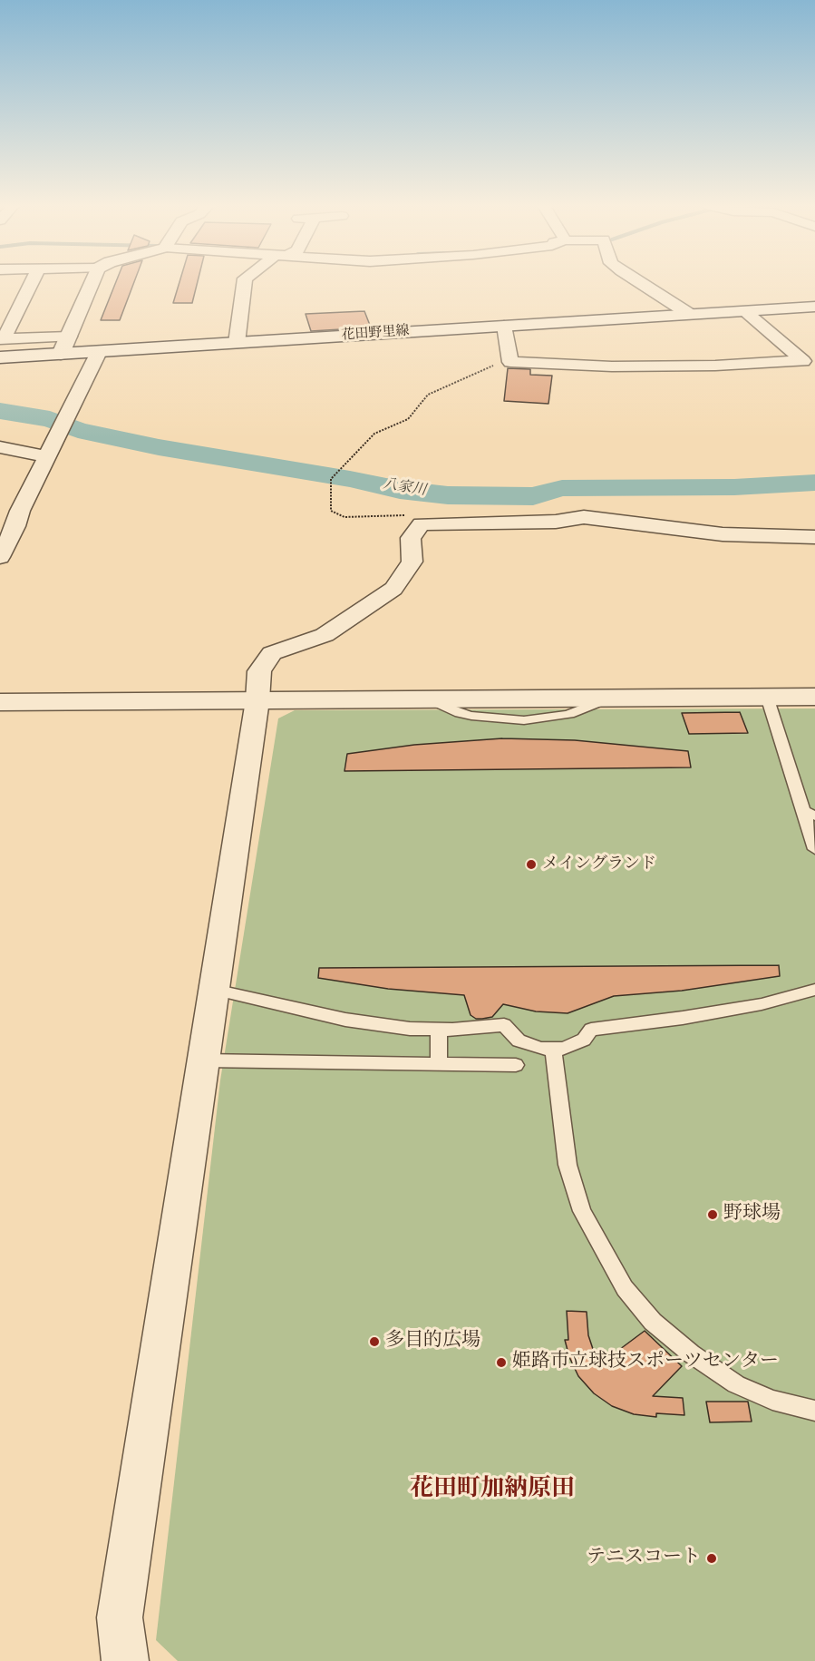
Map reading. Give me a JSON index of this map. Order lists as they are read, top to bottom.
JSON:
{
  "streets": {
    "street": ["花田野里線"]
  },
  "districts": ["花田町加納原田"],
  "water": ["八家川"],
  "places": [
    "メイングランド",
    "野球場",
    "多目的広場",
    "姫路市立球技スポーツセンター",
    "テニスコート"
  ]
}
